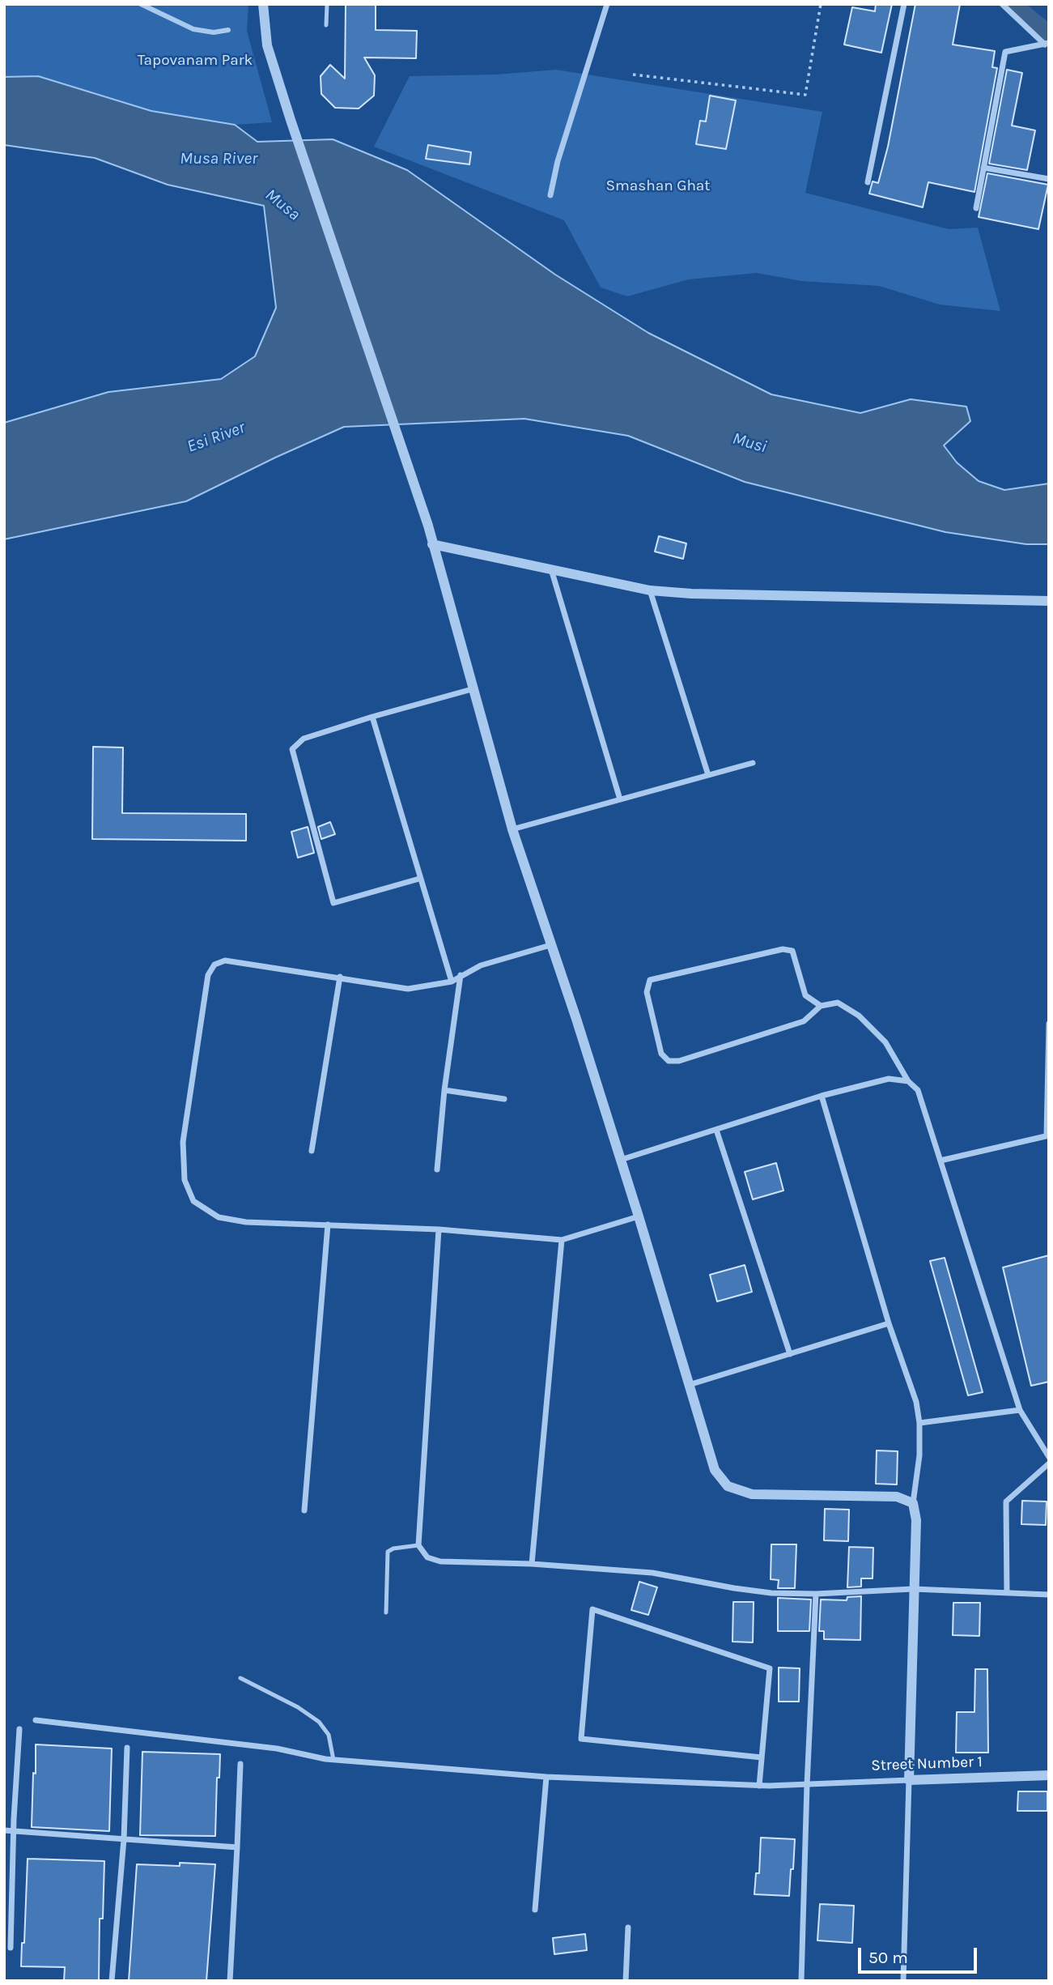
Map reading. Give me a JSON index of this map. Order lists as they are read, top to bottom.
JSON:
{
  "streets": {
    "street": ["Street Number 1"]
  },
  "water": [
    "Musa River",
    "Musa",
    "Esi River",
    "Musi"
  ],
  "parks": ["Tapovanam Park", "Smashan Ghat"],
  "scale_bar": "50 m"
}
